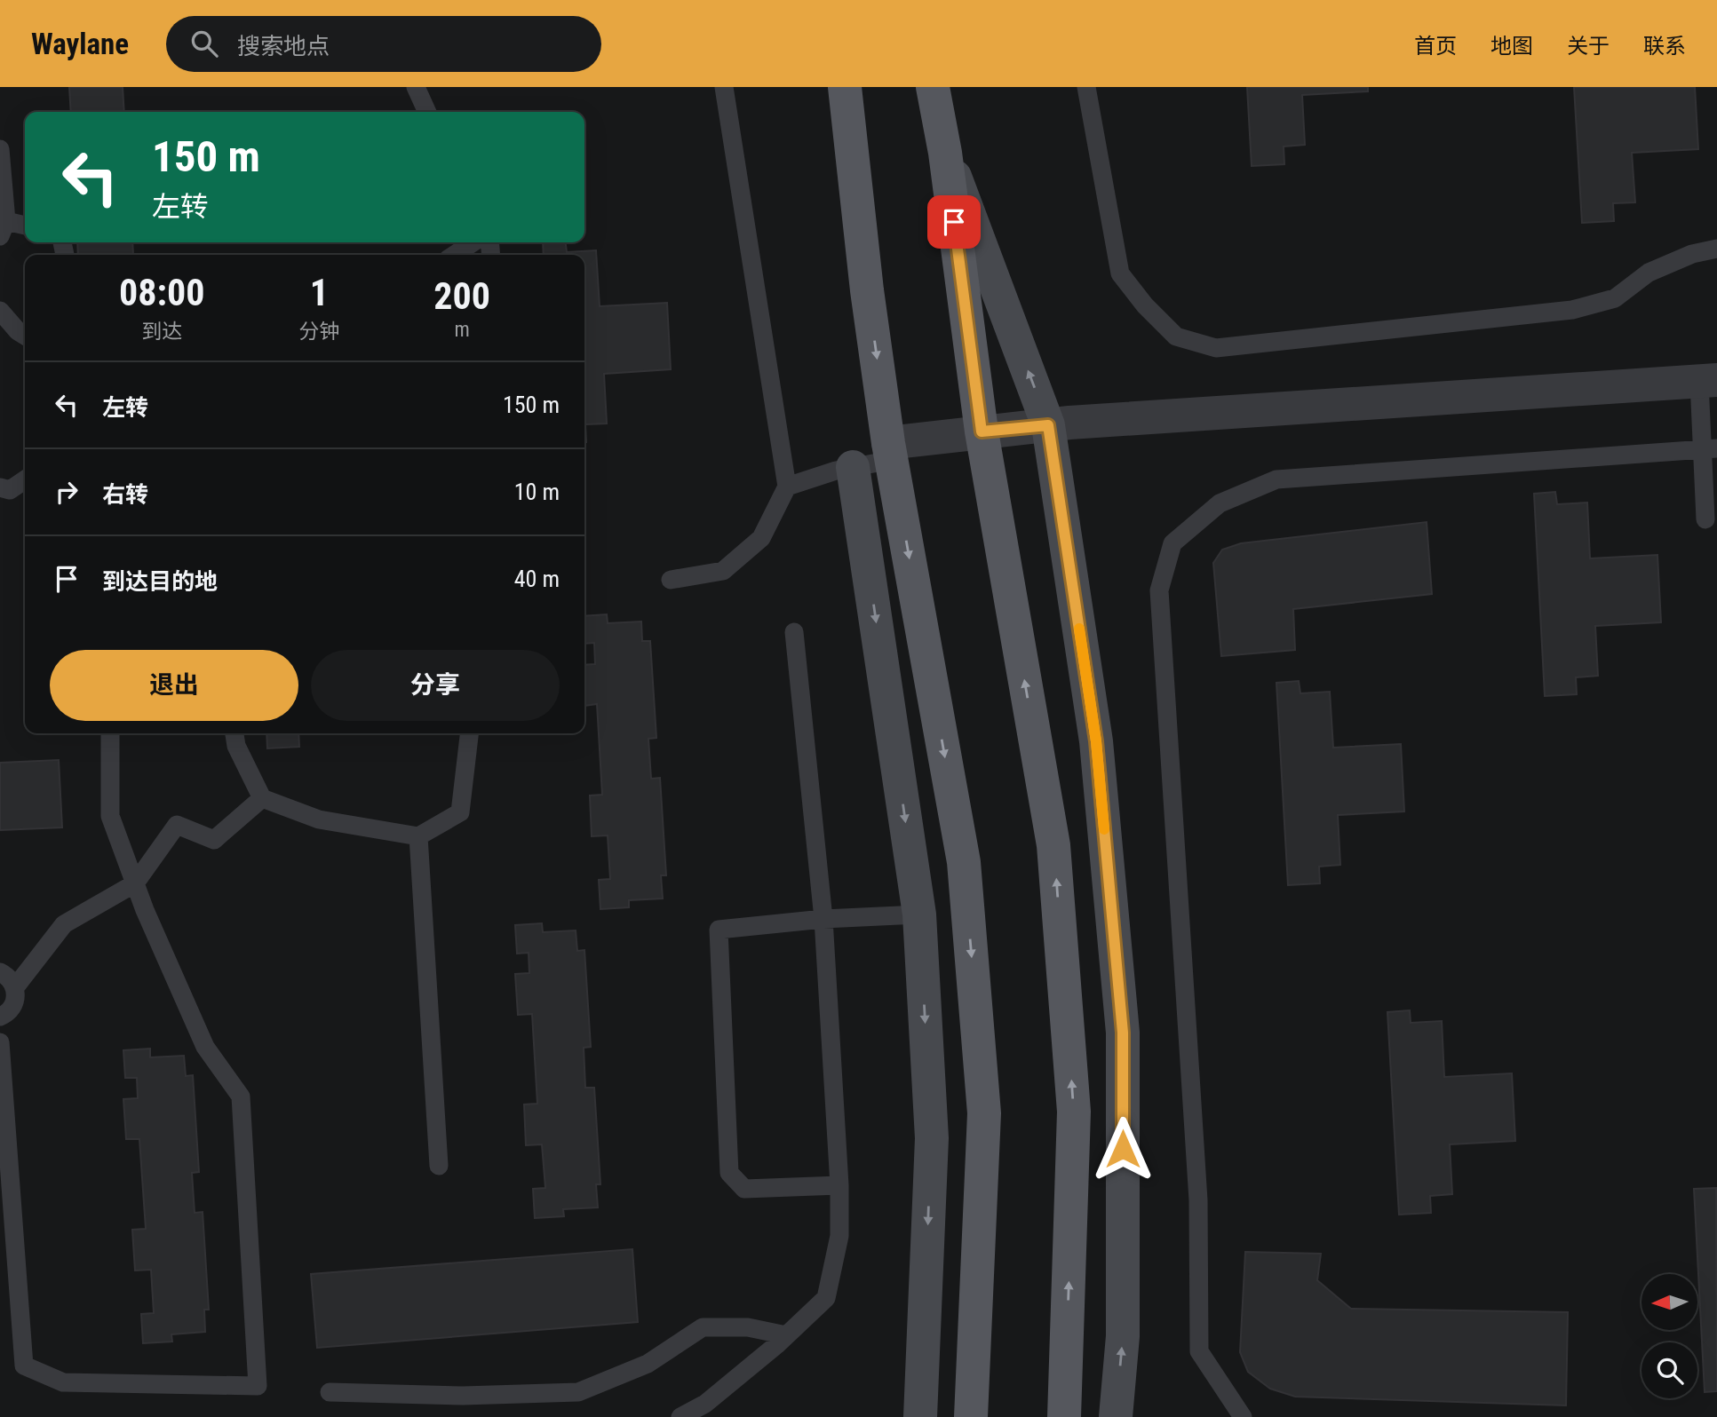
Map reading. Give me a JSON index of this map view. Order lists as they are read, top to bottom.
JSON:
{
  "north": "left",
  "page": {
    "header": "Waylane",
    "search": "搜索地点",
    "nav": [
      "首页",
      "地图",
      "关于",
      "联系"
    ],
    "turn": ["150 m", "左转"],
    "eta": [
      "08:00",
      "到达",
      "1",
      "分钟",
      "200",
      "m"
    ],
    "list": [
      {
        "name": "左转",
        "value": "150 m"
      },
      {
        "name": "右转",
        "value": "10 m"
      },
      {
        "name": "到达目的地",
        "value": "40 m"
      }
    ],
    "buttons": ["退出", "分享"]
  }
}
